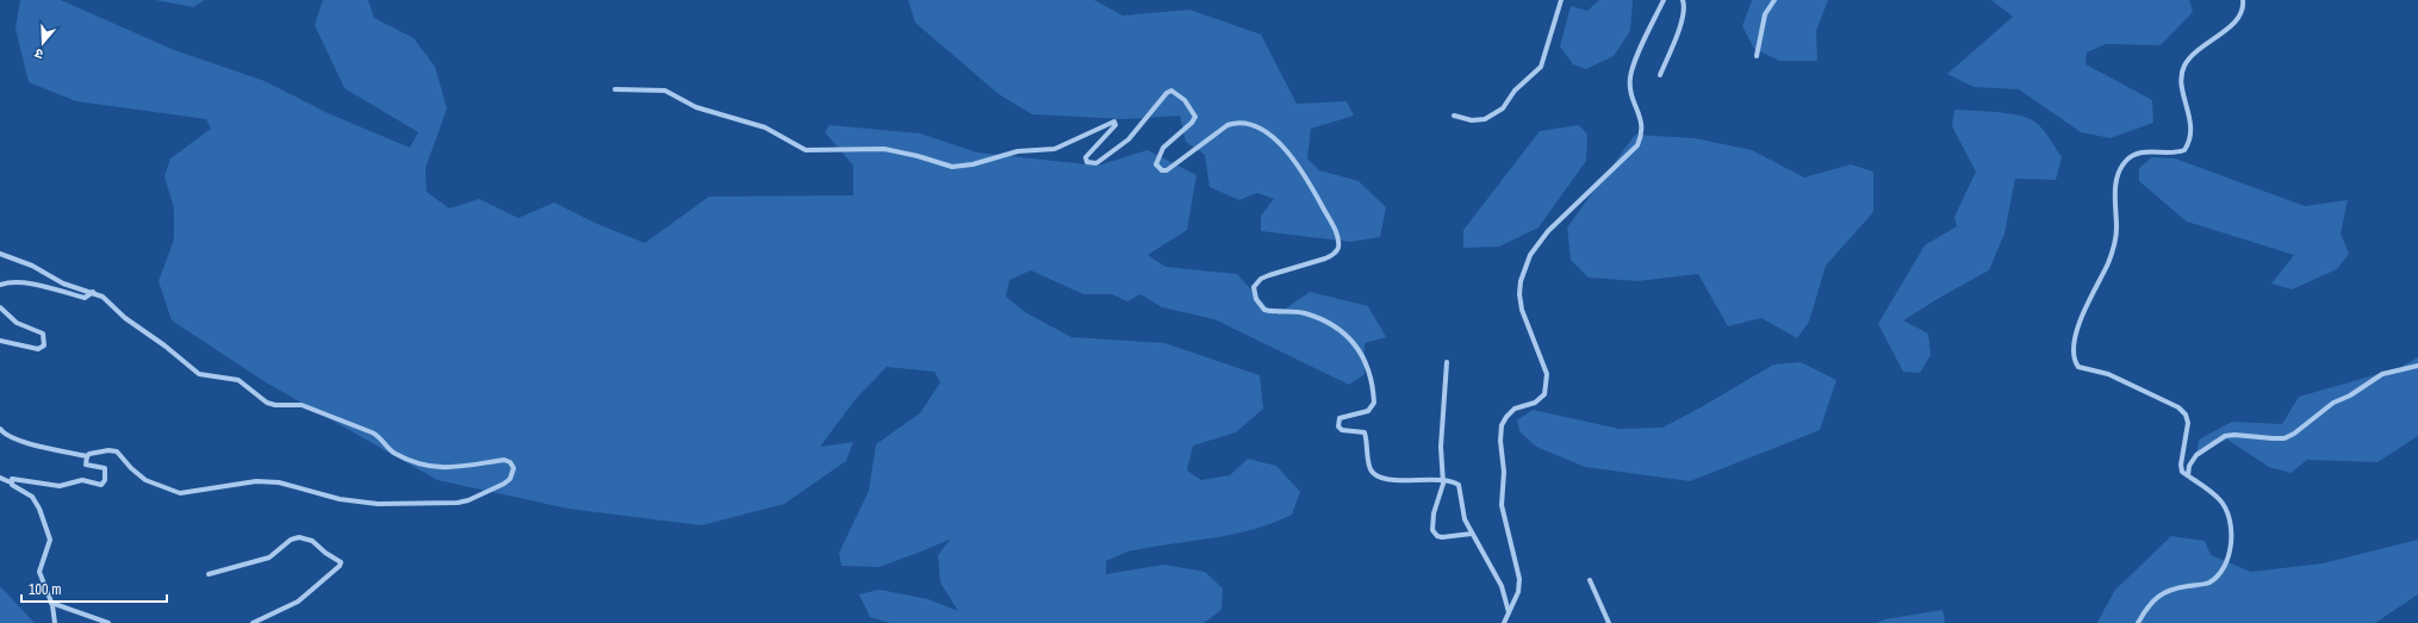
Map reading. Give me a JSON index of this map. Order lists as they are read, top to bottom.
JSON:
{
  "scale_bar": "100 m",
  "north": "bottom"
}
